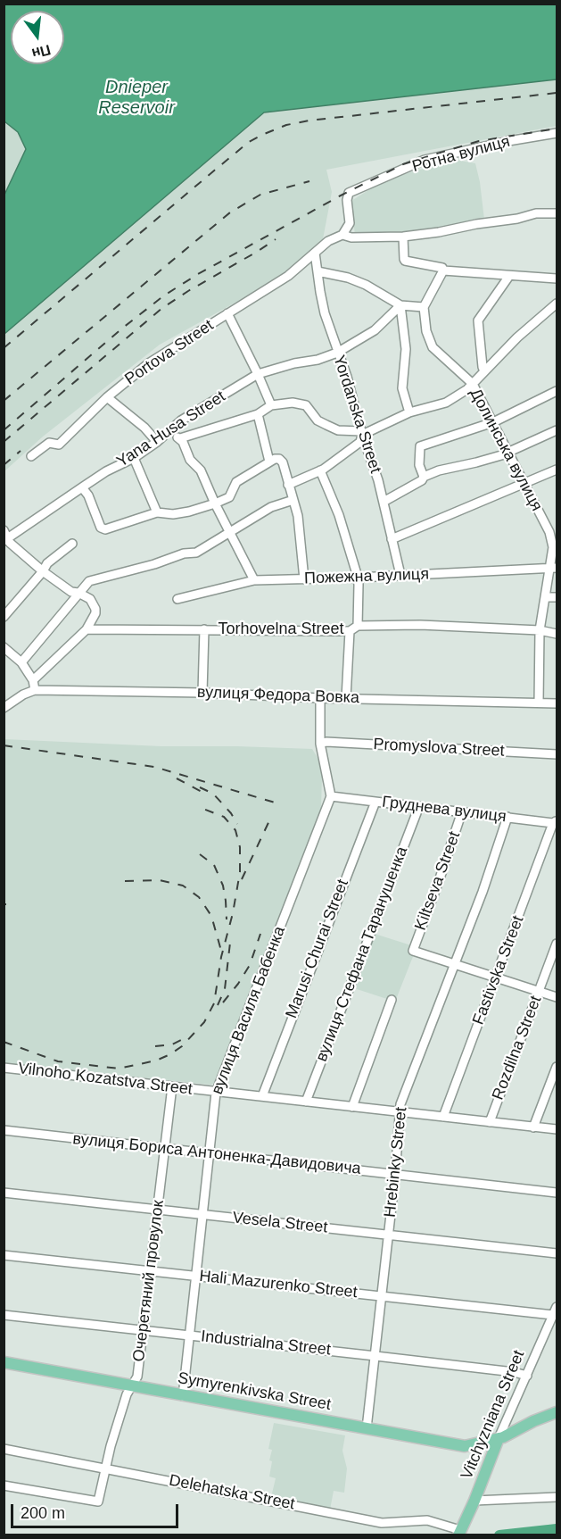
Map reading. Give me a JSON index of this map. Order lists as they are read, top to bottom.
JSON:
{
  "streets": {
    "main road": ["Symyrenkivska Street", "Vitchyzniana Street"],
    "street": [
      "Ротна вулиця",
      "Portova Street",
      "Yordanska Street",
      "Yana Husa Street",
      "Долинська вулиця",
      "Пожежна вулиця",
      "Torhovelna Street",
      "вулиця Федора Вовка",
      "Promyslova Street",
      "Груднева вулиця",
      "Kiltseva Street",
      "Marusi Churai Street",
      "вулиця Стефана Таранушенка",
      "Fastivska Street",
      "вулиця Василя Бабенка",
      "Rozdilna Street",
      "Vilnoho Kozatstva Street",
      "вулиця Бориса Антоненка-Давидовича",
      "Hrebinky Street",
      "Vesela Street",
      "Очеретяний провулок",
      "Hali Mazurenko Street",
      "Industrialna Street",
      "Delehatska Street"
    ]
  },
  "crossings": [
    ["Ротна вулиця", "Portova Street"],
    ["Portova Street", "Yordanska Street"],
    ["Yordanska Street", "Yana Husa Street"],
    ["Yordanska Street", "Пожежна вулиця"],
    ["Долинська вулиця", "Пожежна вулиця"],
    ["Долинська вулиця", "Torhovelna Street"],
    ["Долинська вулиця", "вулиця Федора Вовка"],
    ["Груднева вулиця", "Kiltseva Street"],
    ["Груднева вулиця", "Marusi Churai Street"],
    ["Груднева вулиця", "вулиця Стефана Таранушенка"],
    ["Груднева вулиця", "Fastivska Street"],
    ["Груднева вулиця", "вулиця Василя Бабенка"],
    ["Груднева вулиця", "Hrebinky Street"],
    ["Kiltseva Street", "Hrebinky Street"],
    ["Marusi Churai Street", "Vilnoho Kozatstva Street"],
    ["вулиця Стефана Таранушенка", "Vilnoho Kozatstva Street"],
    ["Fastivska Street", "Vilnoho Kozatstva Street"],
    ["вулиця Василя Бабенка", "Vilnoho Kozatstva Street"],
    ["вулиця Василя Бабенка", "вулиця Бориса Антоненка-Давидовича"],
    ["вулиця Василя Бабенка", "Vesela Street"],
    ["вулиця Василя Бабенка", "Hali Mazurenko Street"],
    ["вулиця Василя Бабенка", "Industrialna Street"],
    ["вулиця Василя Бабенка", "Symyrenkivska Street"],
    ["Rozdilna Street", "Vilnoho Kozatstva Street"],
    ["Vilnoho Kozatstva Street", "Hrebinky Street"],
    ["Vilnoho Kozatstva Street", "Очеретяний провулок"],
    ["вулиця Бориса Антоненка-Давидовича", "Hrebinky Street"],
    ["вулиця Бориса Антоненка-Давидовича", "Очеретяний провулок"],
    ["Hrebinky Street", "Vesela Street"],
    ["Hrebinky Street", "Hali Mazurenko Street"],
    ["Hrebinky Street", "Industrialna Street"],
    ["Hrebinky Street", "Symyrenkivska Street"],
    ["Vesela Street", "Очеретяний провулок"],
    ["Очеретяний провулок", "Hali Mazurenko Street"],
    ["Очеретяний провулок", "Industrialna Street"],
    ["Очеретяний провулок", "Symyrenkivska Street"],
    ["Очеретяний провулок", "Delehatska Street"],
    ["Hali Mazurenko Street", "Vitchyzniana Street"],
    ["Industrialna Street", "Vitchyzniana Street"],
    ["Symyrenkivska Street", "Vitchyzniana Street"],
    ["Vitchyzniana Street", "Delehatska Street"]
  ],
  "water": ["Dnieper Reservoir"],
  "scale_bar": "200 m",
  "north": "bottom"
}
